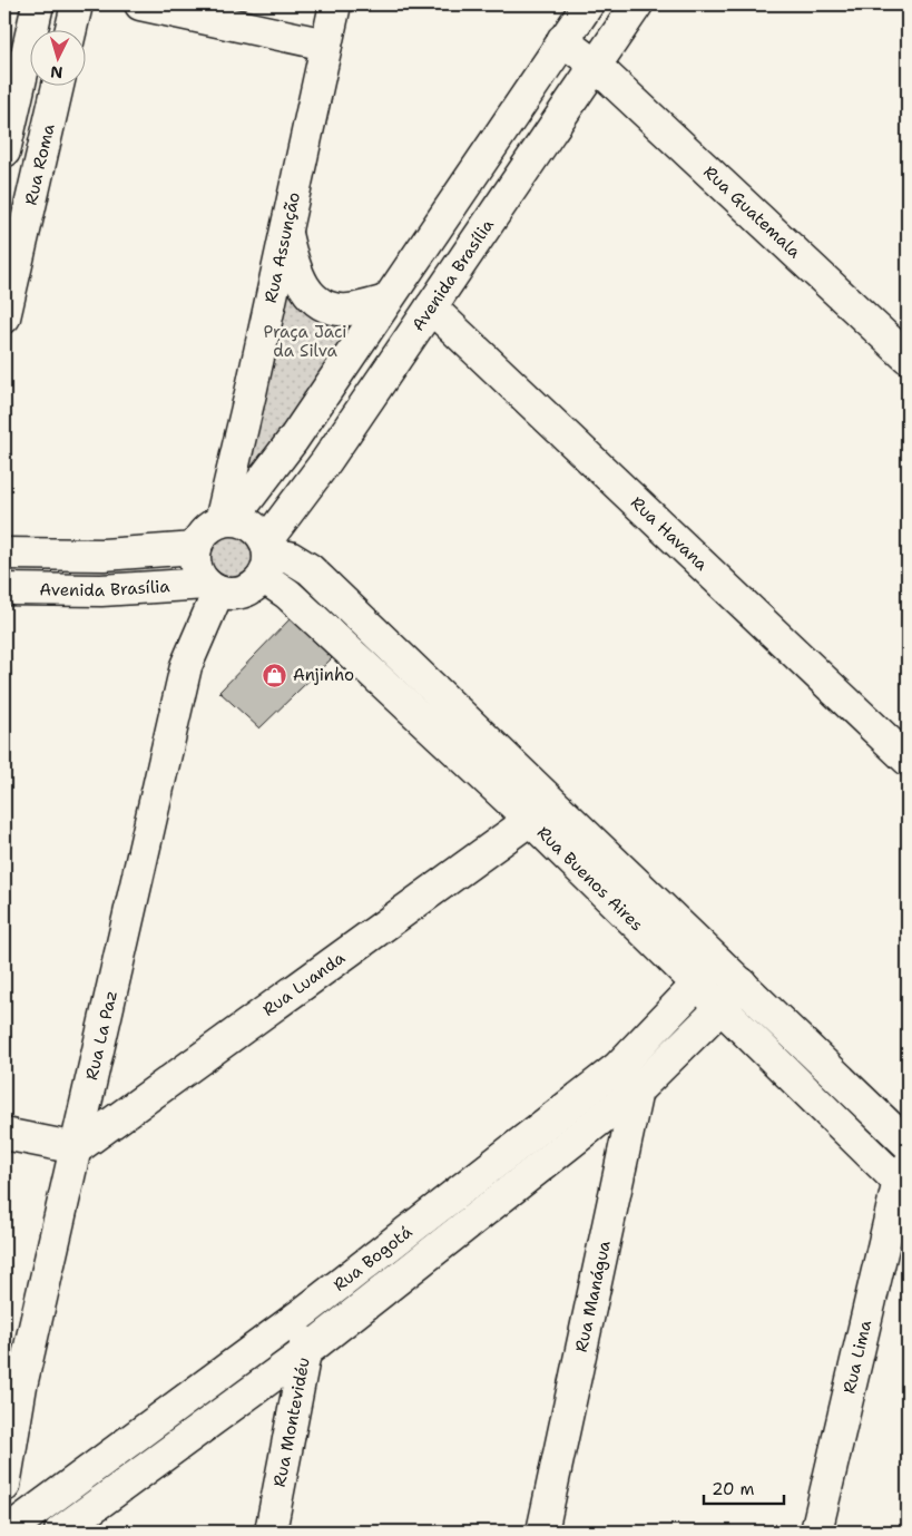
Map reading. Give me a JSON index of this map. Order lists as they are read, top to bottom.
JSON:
{
  "streets": {
    "street": [
      "Rua Roma",
      "Rua Guatemala",
      "Rua Assunção",
      "Avenida Brasília",
      "Rua Havana",
      "Rua Buenos Aires",
      "Rua Luanda",
      "Rua La Paz",
      "Rua Bogotá",
      "Rua Manágua",
      "Rua Lima",
      "Rua Montevidéu"
    ]
  },
  "crossings": [
    ["Rua Guatemala", "Avenida Brasília"],
    ["Rua Assunção", "Avenida Brasília"],
    ["Rua Assunção", "Rua Buenos Aires"],
    ["Rua Assunção", "Rua La Paz"],
    ["Avenida Brasília", "Rua Havana"],
    ["Avenida Brasília", "Rua Buenos Aires"],
    ["Avenida Brasília", "Rua La Paz"],
    ["Rua Buenos Aires", "Rua Luanda"],
    ["Rua Buenos Aires", "Rua La Paz"],
    ["Rua Buenos Aires", "Rua Bogotá"],
    ["Rua Buenos Aires", "Rua Lima"],
    ["Rua Luanda", "Rua La Paz"],
    ["Rua Bogotá", "Rua Manágua"],
    ["Rua Bogotá", "Rua Montevidéu"]
  ],
  "parks": ["Praça Jaci da Silva"],
  "places": {
    "shop": ["Anjinho"]
  },
  "scale_bar": "20 m",
  "north": "bottom"
}
